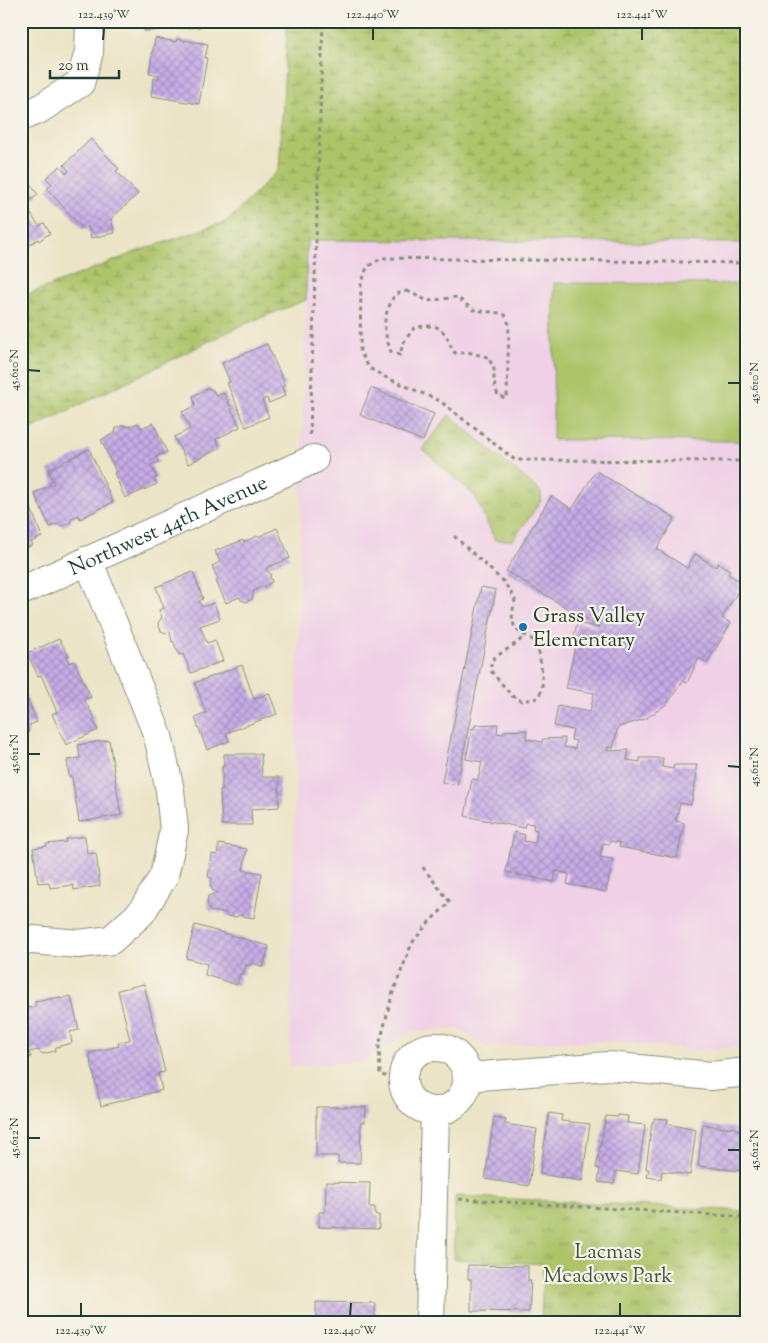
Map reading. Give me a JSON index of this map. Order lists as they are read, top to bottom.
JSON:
{
  "streets": {
    "street": ["Northwest 44th Avenue"]
  },
  "parks": ["Lacmas Meadows Park"],
  "places": ["Grass Valley Elementary"],
  "scale_bar": "20 m",
  "coordinates": [
    "122.439°W",
    "122.440°W",
    "122.441°W",
    "45.610°N",
    "45.611°N",
    "45.612°N"
  ]
}
